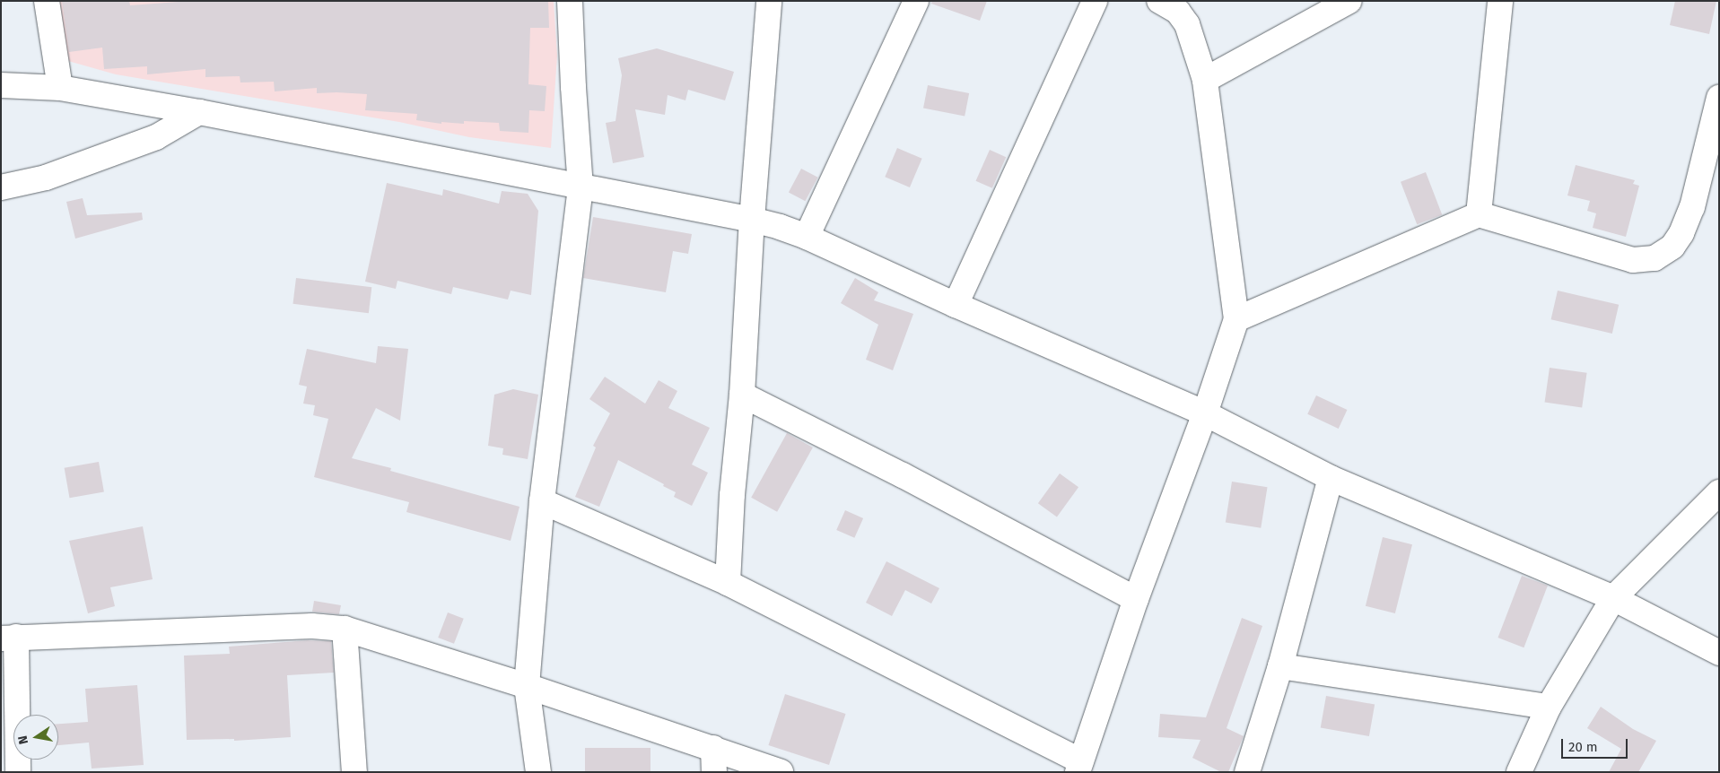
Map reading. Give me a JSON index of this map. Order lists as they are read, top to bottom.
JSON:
{
  "scale_bar": "20 m",
  "north": "left"
}
